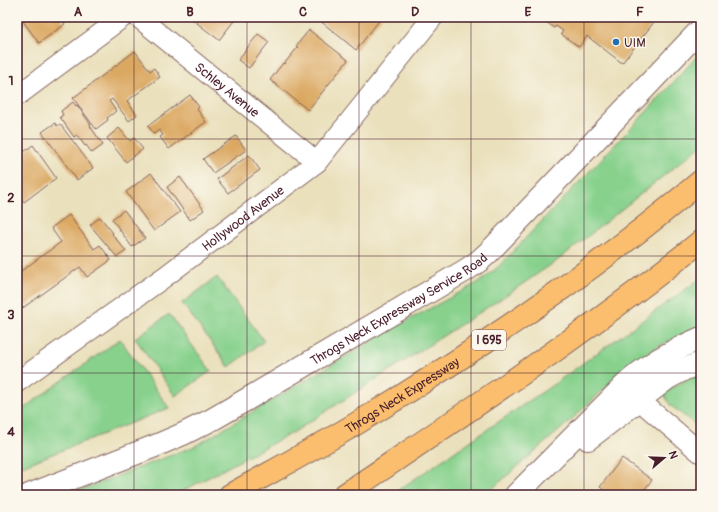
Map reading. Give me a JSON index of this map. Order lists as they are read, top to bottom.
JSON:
{
  "streets": {
    "highway": ["I 695", "Throgs Neck Expressway"],
    "street": ["Schley Avenue", "Hollywood Avenue", "Throgs Neck Expressway Service Road"]
  },
  "crossings": [
    ["Schley Avenue", "Hollywood Avenue"]
  ],
  "places": ["UIM"],
  "north": "right",
  "grid": {
    "columns": [
      "A",
      "B",
      "C",
      "D",
      "E",
      "F"
    ],
    "rows": [
      "1",
      "2",
      "3",
      "4"
    ]
  }
}
